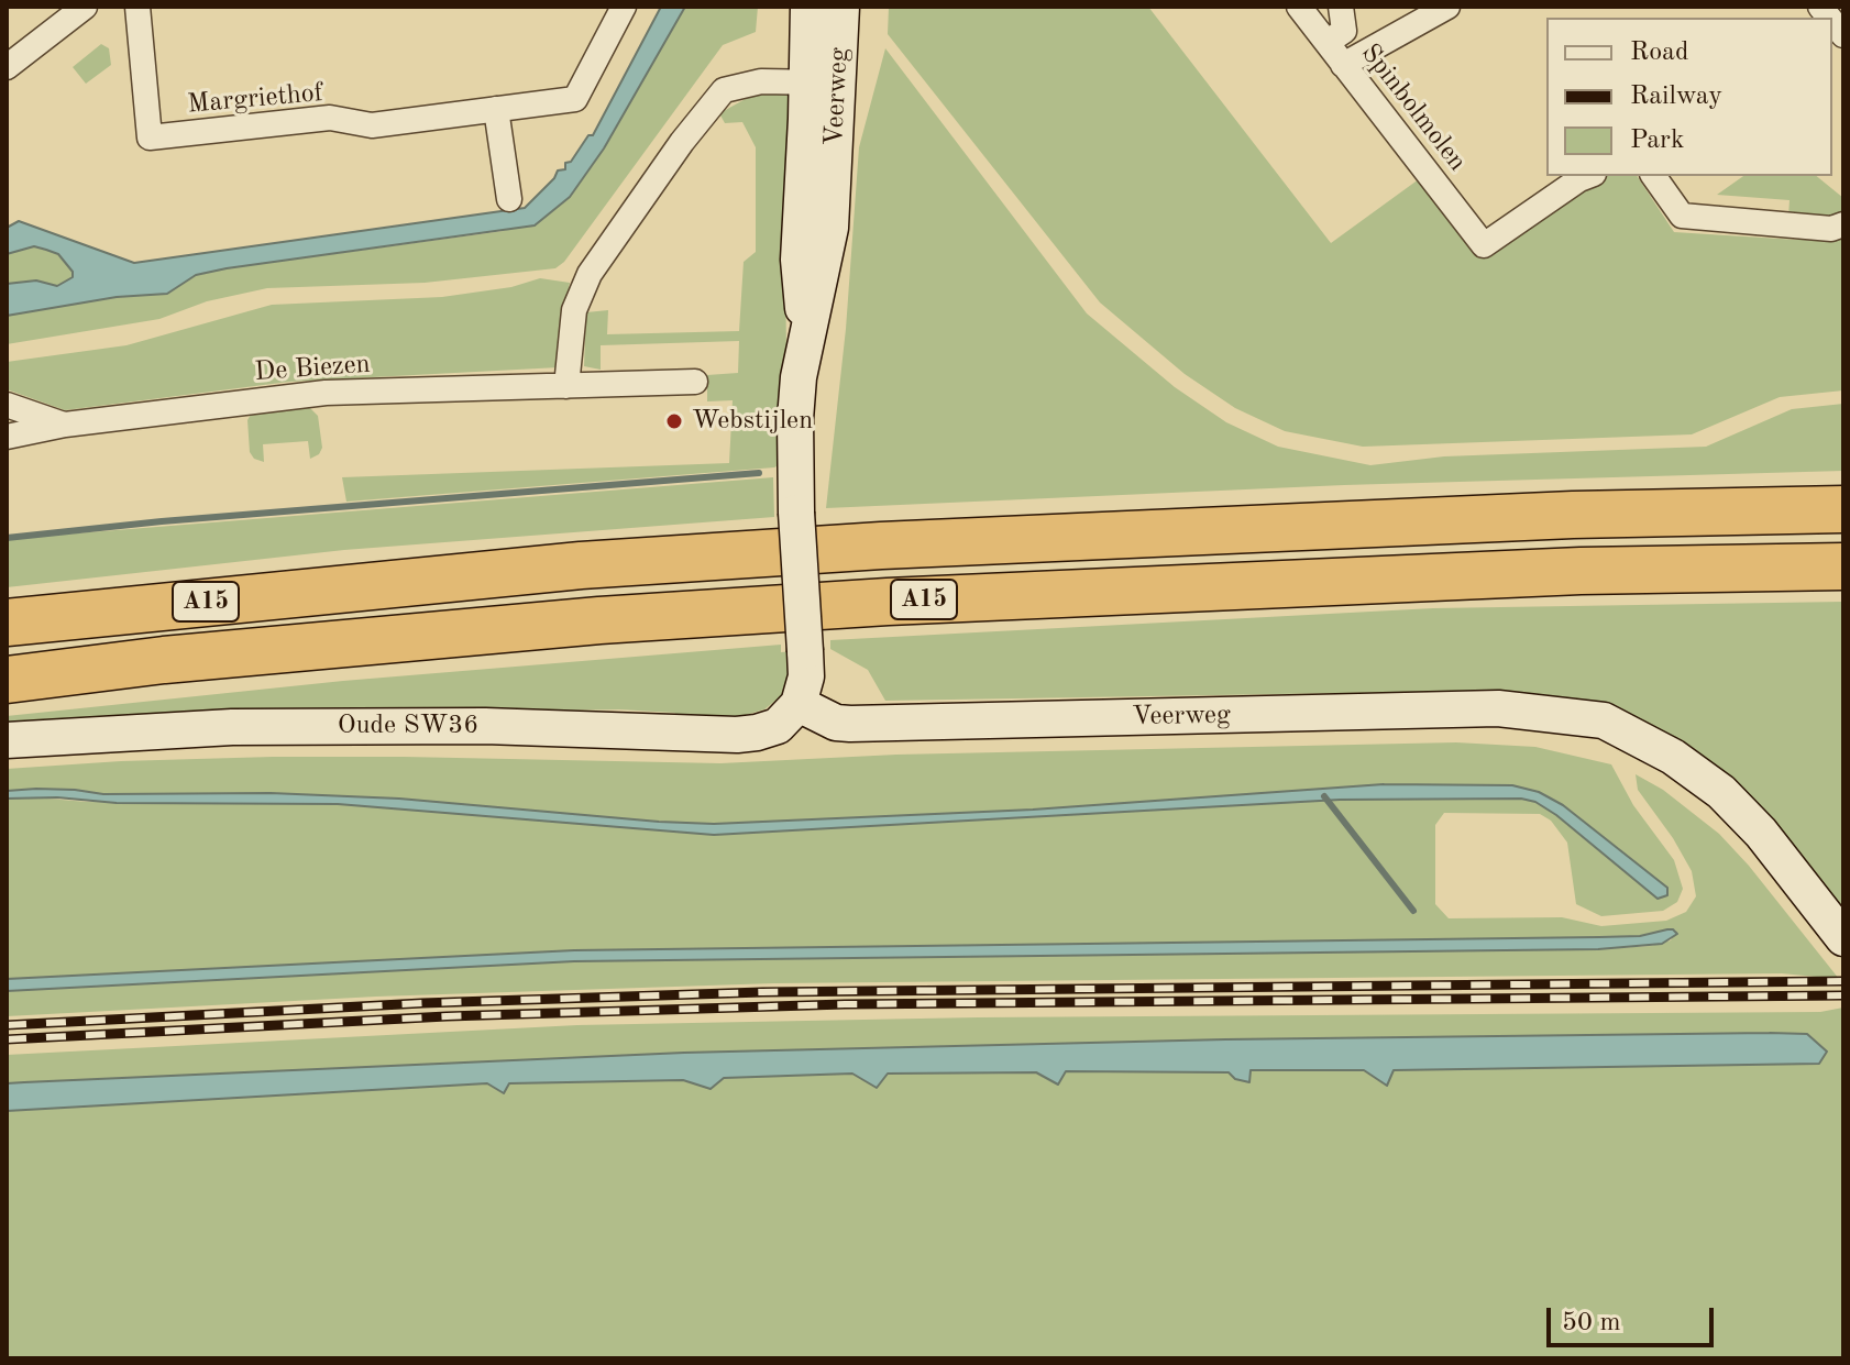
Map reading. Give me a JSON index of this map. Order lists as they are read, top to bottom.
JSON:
{
  "streets": {
    "highway": ["A15"],
    "street": [
      "Veerweg",
      "Margriethof",
      "Spinbolmolen",
      "De Biezen",
      "Oude SW36"
    ]
  },
  "crossings": [
    ["Veerweg", "Oude SW36"]
  ],
  "places": ["Webstijlen"],
  "legend": ["Road", "Railway", "Park"],
  "scale_bar": "50 m"
}
